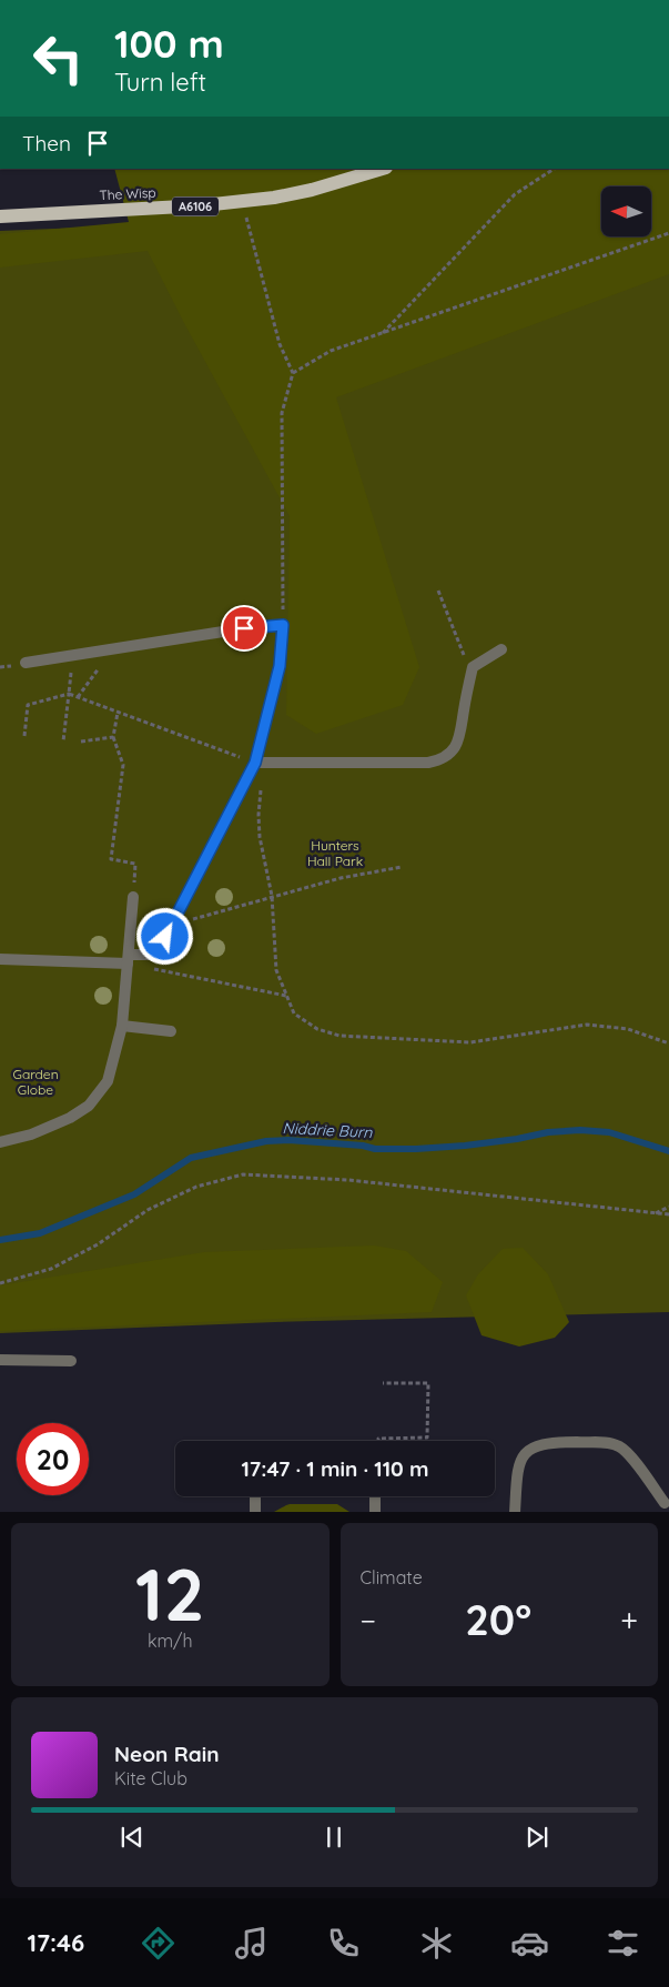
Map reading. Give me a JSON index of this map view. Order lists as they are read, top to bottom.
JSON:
{
  "streets": {
    "main road": ["The Wisp", "A6106"]
  },
  "water": ["Niddrie Burn"],
  "parks": ["Hunters Hall Park", "Garden Globe"],
  "north": "left",
  "page": {
    "turn": ["100 m", "Turn left"],
    "then": "Then",
    "limit": "20",
    "trip": "17:47 · 1 min · 110 m",
    "tile": [
      ["12", "km/h"],
      "Climate"
    ],
    "heat": ["−", "20°", "+"],
    "song": ["Neon Rain", "Kite Club"],
    "tabs": "17:46"
  }
}
